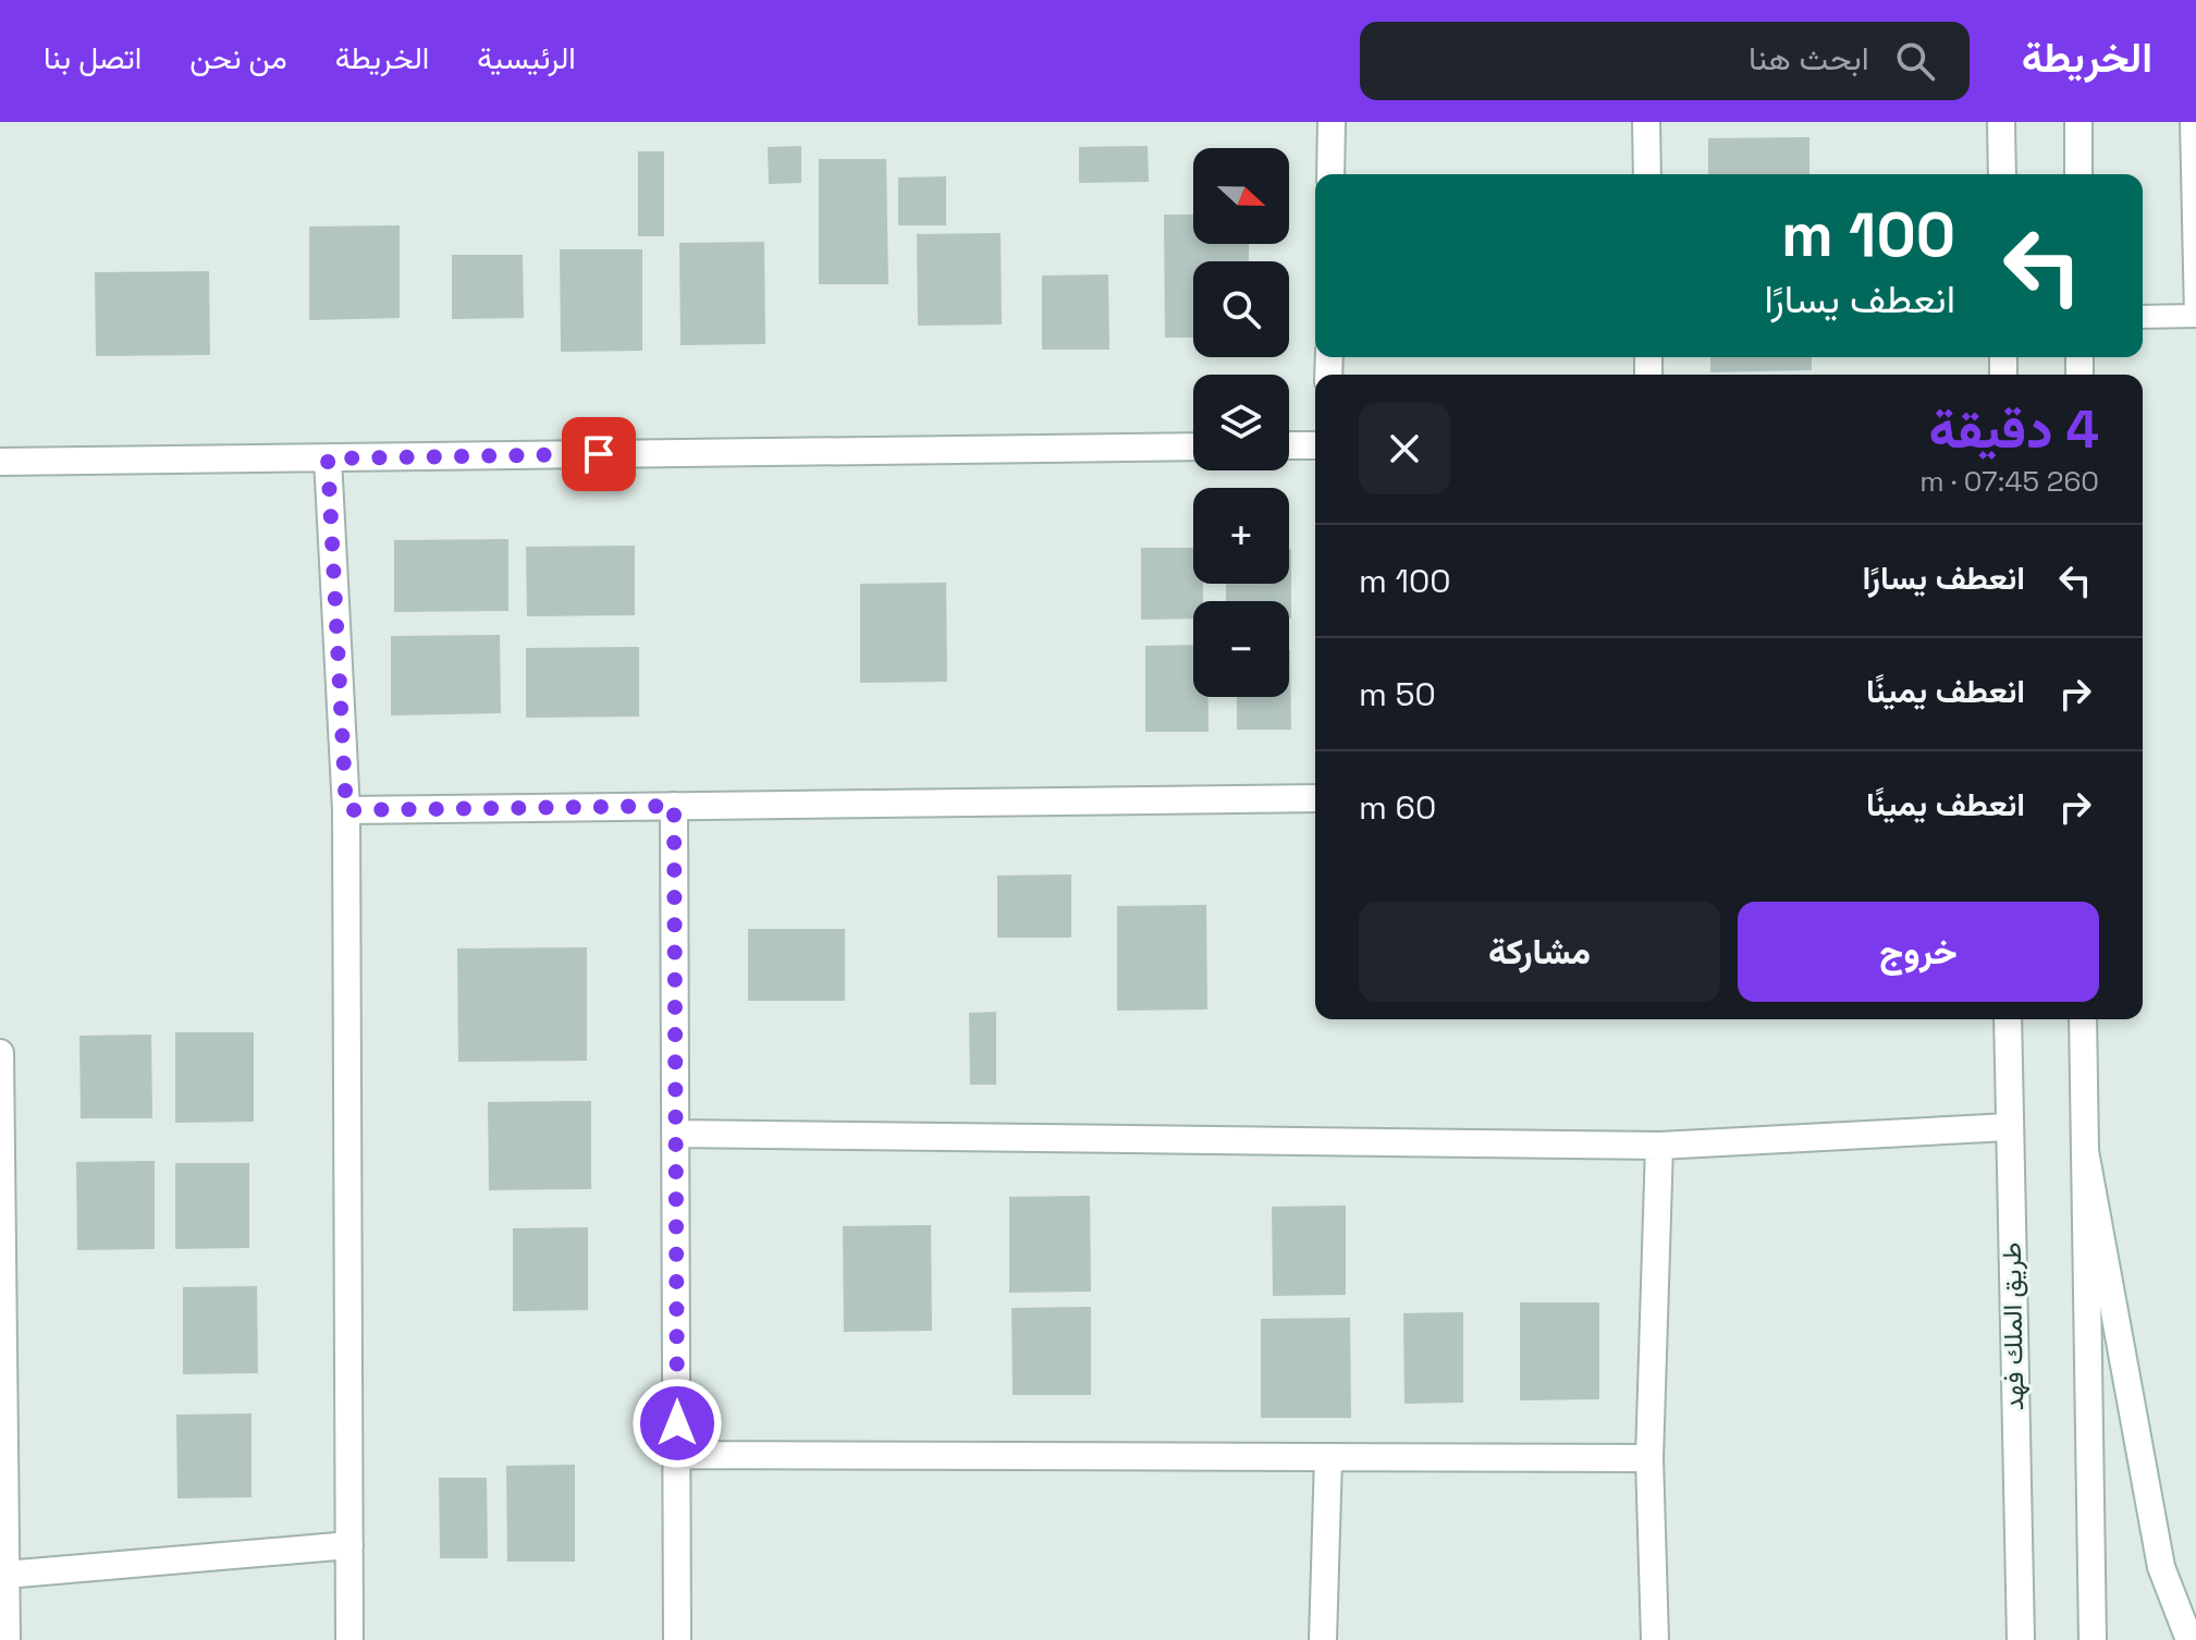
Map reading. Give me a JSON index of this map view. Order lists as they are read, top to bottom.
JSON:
{
  "streets": {
    "street": ["طريق الملك فهد"]
  },
  "north": "right",
  "page": {
    "header": "الخريطة",
    "search": "ابحث هنا",
    "nav": [
      "الرئيسية",
      "الخريطة",
      "من نحن",
      "اتصل بنا"
    ],
    "map_buttons": ["+", "−"],
    "turn": ["100 m", "انعطف يسارًا"],
    "heading": ["4 دقيقة", "260 m · 07:45"],
    "list": [
      {
        "name": "انعطف يسارًا",
        "value": "100 m"
      },
      {
        "name": "انعطف يمينًا",
        "value": "50 m"
      },
      {
        "name": "انعطف يمينًا",
        "value": "60 m"
      }
    ],
    "buttons": ["خروج", "مشاركة"]
  }
}
